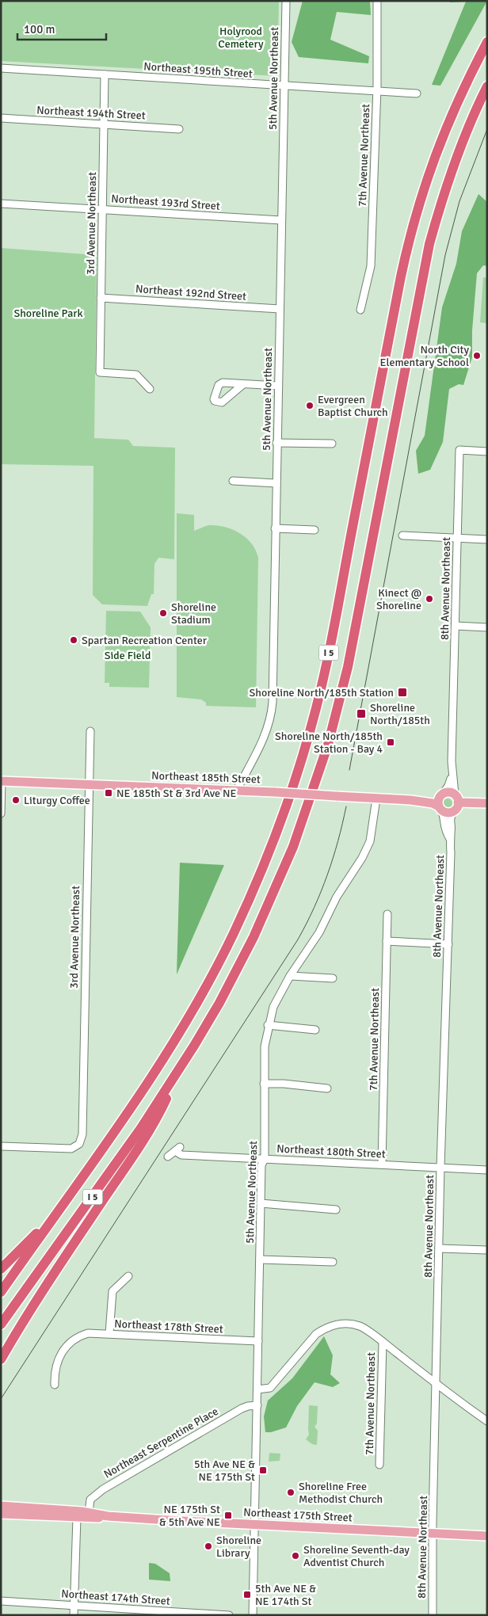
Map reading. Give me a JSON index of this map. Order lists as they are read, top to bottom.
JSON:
{
  "streets": {
    "highway": ["I 5"],
    "main road": ["Northeast 185th Street", "Northeast 175th Street"],
    "street": [
      "Northeast 195th Street",
      "5th Avenue Northeast",
      "Northeast 194th Street",
      "7th Avenue Northeast",
      "Northeast 193rd Street",
      "3rd Avenue Northeast",
      "Northeast 192nd Street",
      "8th Avenue Northeast",
      "Northeast 180th Street",
      "Northeast 178th Street",
      "Northeast Serpentine Place",
      "Northeast 174th Street"
    ]
  },
  "crossings": [
    ["Northeast 195th Street", "5th Avenue Northeast"],
    ["Northeast 195th Street", "7th Avenue Northeast"],
    ["Northeast 195th Street", "3rd Avenue Northeast"],
    ["5th Avenue Northeast", "Northeast 193rd Street"],
    ["5th Avenue Northeast", "Northeast 192nd Street"],
    ["5th Avenue Northeast", "Northeast 185th Street"],
    ["5th Avenue Northeast", "Northeast 180th Street"],
    ["5th Avenue Northeast", "Northeast 178th Street"],
    ["5th Avenue Northeast", "Northeast Serpentine Place"],
    ["5th Avenue Northeast", "Northeast 175th Street"],
    ["Northeast 194th Street", "3rd Avenue Northeast"],
    ["7th Avenue Northeast", "Northeast 180th Street"],
    ["Northeast 193rd Street", "3rd Avenue Northeast"],
    ["3rd Avenue Northeast", "Northeast 192nd Street"],
    ["3rd Avenue Northeast", "Northeast 185th Street"],
    ["8th Avenue Northeast", "Northeast 185th Street"],
    ["8th Avenue Northeast", "Northeast 180th Street"],
    ["8th Avenue Northeast", "Northeast 175th Street"],
    ["Northeast Serpentine Place", "Northeast 175th Street"]
  ],
  "parks": ["Holyrood Cemetery", "Shoreline Park", "Side Field"],
  "places": {
    "other": [
      "North City Elementary School",
      "Evergreen Baptist Church",
      "Kinect @ Shoreline",
      "Shoreline Stadium",
      "Spartan Recreation Center",
      "Liturgy Coffee",
      "Shoreline Free Methodist Church",
      "Shoreline Library",
      "Shoreline Seventh-day Adventist Church"
    ],
    "transit": [
      "Shoreline North/185th Station",
      "Shoreline North/185th",
      "Shoreline North/185th Station - Bay 4",
      "NE 185th St & 3rd Ave NE",
      "5th Ave NE & NE 175th St",
      "NE 175th St & 5th Ave NE",
      "5th Ave NE & NE 174th St"
    ]
  },
  "scale_bar": "100 m"
}
